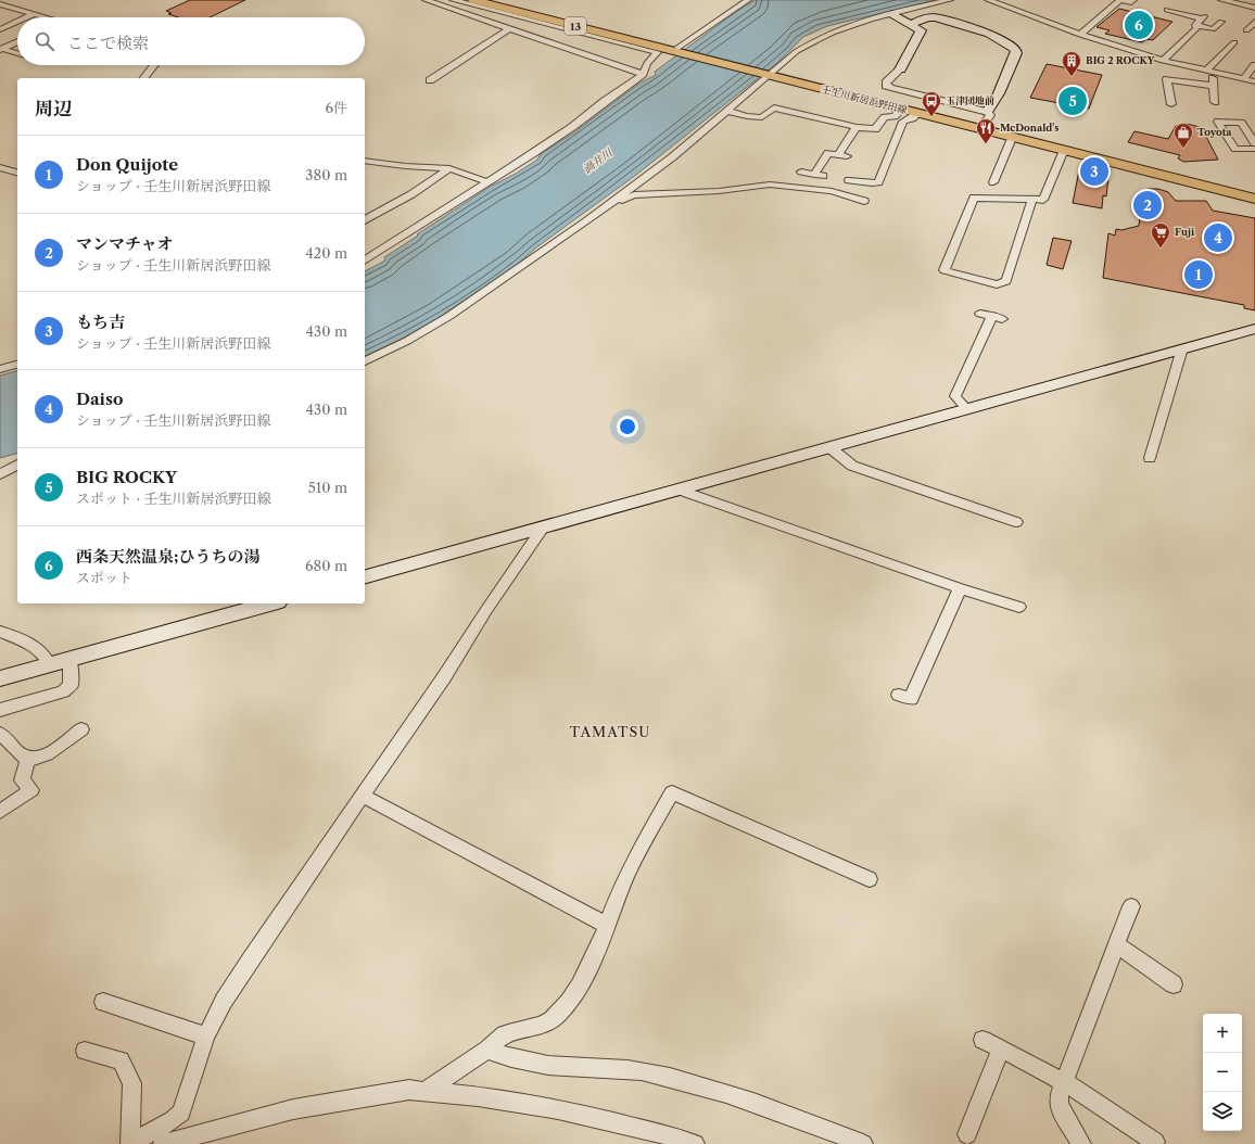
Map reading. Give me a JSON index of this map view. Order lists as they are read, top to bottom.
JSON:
{
  "streets": {
    "main road": ["13", "壬生川新居浜野田線"]
  },
  "districts": ["TAMATSU"],
  "water": ["渦井川"],
  "places": {
    "building": ["BIG 2 ROCKY"],
    "bus stop": ["玉津団地前"],
    "restaurant": ["McDonald's"],
    "shop": ["Toyota"],
    "supermarket": ["Fuji"]
  },
  "page": {
    "pins": [
      "6",
      "5",
      "3",
      "2",
      "4",
      "1"
    ],
    "search": "ここで検索",
    "heading": ["周辺", "6件"],
    "list": [
      {
        "mark": "1",
        "name": "Don Quijote",
        "note": "ショップ · 壬生川新居浜野田線",
        "value": "380 m"
      },
      {
        "mark": "2",
        "name": "マンマチャオ",
        "note": "ショップ · 壬生川新居浜野田線",
        "value": "420 m"
      },
      {
        "mark": "3",
        "name": "もち吉",
        "note": "ショップ · 壬生川新居浜野田線",
        "value": "430 m"
      },
      {
        "mark": "4",
        "name": "Daiso",
        "note": "ショップ · 壬生川新居浜野田線",
        "value": "430 m"
      },
      {
        "mark": "5",
        "name": "BIG ROCKY",
        "note": "スポット · 壬生川新居浜野田線",
        "value": "510 m"
      },
      {
        "mark": "6",
        "name": "西条天然温泉;ひうちの湯",
        "note": "スポット",
        "value": "680 m"
      }
    ],
    "map_buttons": ["+", "−"]
  }
}
